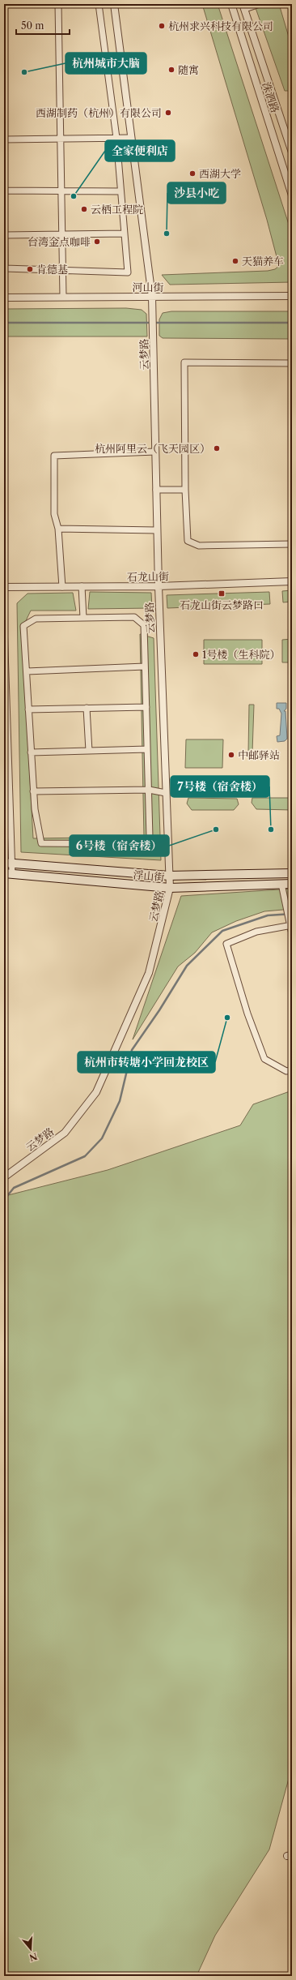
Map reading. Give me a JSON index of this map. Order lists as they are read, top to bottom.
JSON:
{
  "streets": {
    "main road": ["浮山街"],
    "street": [
      "洙泗路",
      "河山街",
      "云梦路",
      "石龙山街"
    ]
  },
  "crossings": [
    ["河山街", "云梦路"],
    ["云梦路", "石龙山街"],
    ["云梦路", "浮山街"]
  ],
  "places": {
    "other": [
      "杭州求兴科技有限公司",
      "随寓",
      "杭州城市大脑",
      "西湖制药（杭州）有限公司",
      "西湖大学",
      "全家便利店",
      "云栖工程院",
      "沙县小吃",
      "台湾金点咖啡",
      "天猫养车",
      "肯德基",
      "杭州阿里云（飞天园区）",
      "1号楼（生科院）",
      "中邮驿站",
      "6号楼（宿舍楼）",
      "7号楼（宿舍楼）",
      "杭州市转塘小学回龙校区"
    ],
    "transit": ["石龙山街云梦路口"]
  },
  "scale_bar": "50 m",
  "north": "bottom"
}
